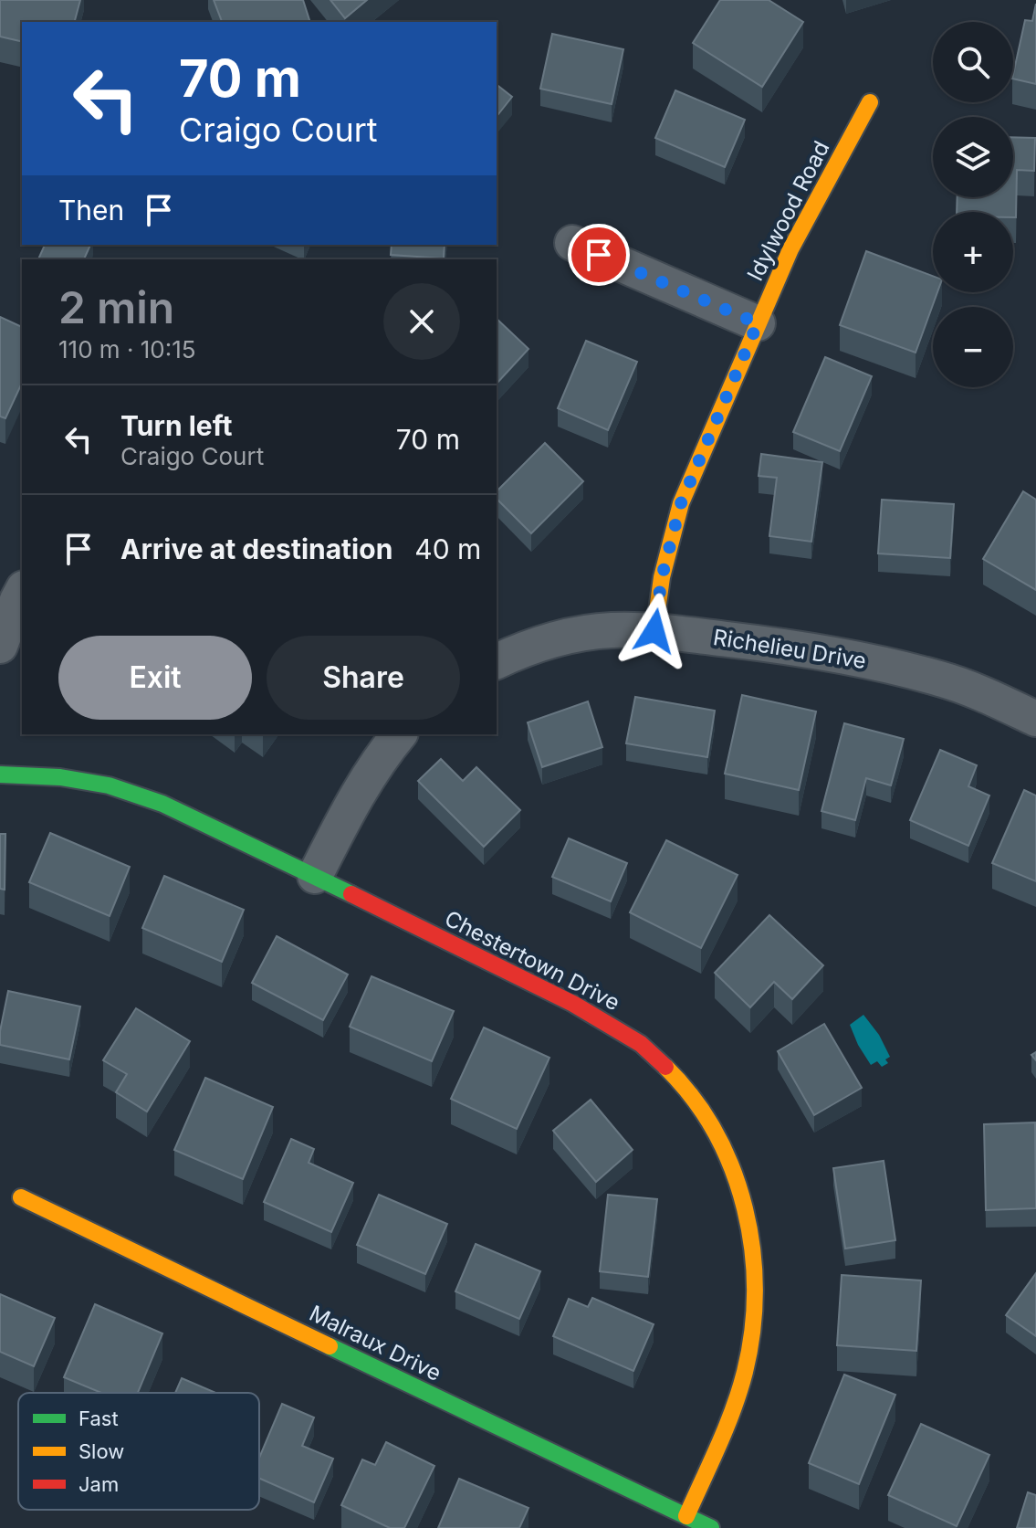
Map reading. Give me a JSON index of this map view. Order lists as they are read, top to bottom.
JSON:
{
  "streets": {
    "street": [
      "Idylwood Road",
      "Richelieu Drive",
      "Chestertown Drive",
      "Malraux Drive"
    ]
  },
  "crossings": [
    ["Idylwood Road", "Richelieu Drive"],
    ["Chestertown Drive", "Malraux Drive"]
  ],
  "legend": ["Fast", "Slow", "Jam"],
  "page": {
    "map_buttons": ["+", "−"],
    "turn": ["70 m", "Craigo Court"],
    "then": "Then",
    "heading": ["2 min", "110 m · 10:15"],
    "list": [
      {
        "name": "Turn left",
        "note": "Craigo Court",
        "value": "70 m"
      },
      {
        "name": "Arrive at destination",
        "value": "40 m"
      }
    ],
    "buttons": ["Exit", "Share"]
  }
}
